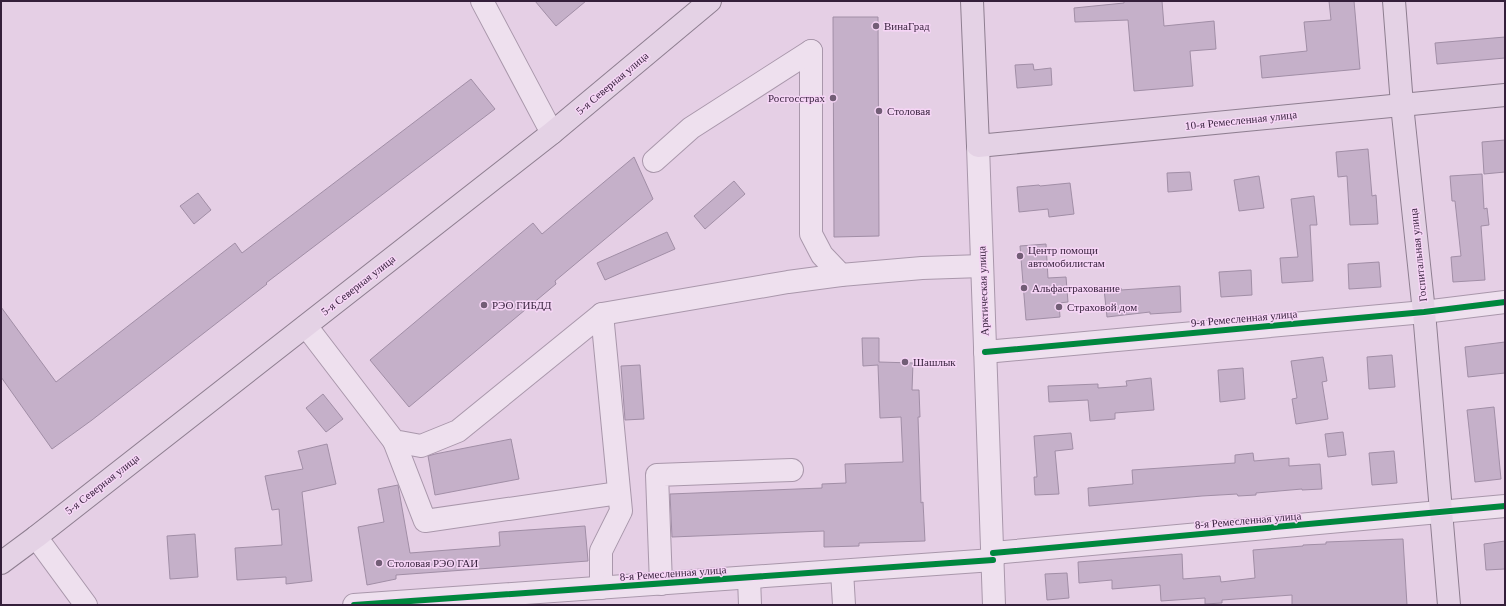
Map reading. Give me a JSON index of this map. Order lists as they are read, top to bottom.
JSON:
{
  "streets": {
    "main road": [
      "5-я Северная улица",
      "10-я Ремесленная улица",
      "Госпитальная улица",
      "Арктическая улица"
    ],
    "street": ["9-я Ремесленная улица", "8-я Ремесленная улица"]
  },
  "crossings": [
    ["10-я Ремесленная улица", "Госпитальная улица"],
    ["10-я Ремесленная улица", "Арктическая улица"],
    ["Госпитальная улица", "9-я Ремесленная улица"],
    ["Госпитальная улица", "8-я Ремесленная улица"],
    ["Арктическая улица", "9-я Ремесленная улица"],
    ["Арктическая улица", "8-я Ремесленная улица"]
  ],
  "places": [
    "ВинаГрад",
    "Росгосстрах",
    "Столовая",
    "Центр помощи автомобилистам",
    "Альфастрахование",
    "РЭО ГИБДД",
    "Страховой дом",
    "Шашлык",
    "Столовая РЭО ГАИ"
  ]
}
